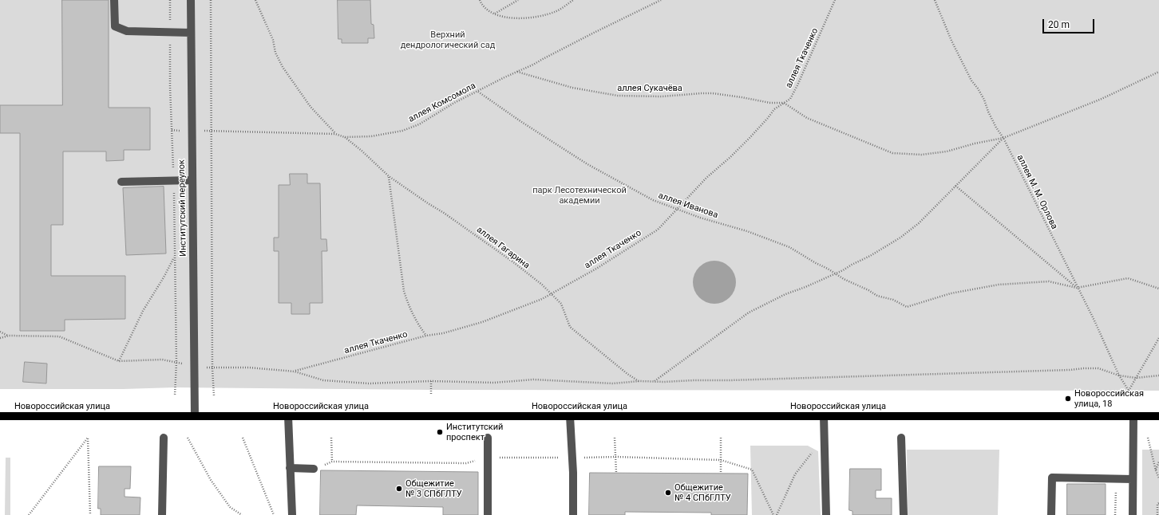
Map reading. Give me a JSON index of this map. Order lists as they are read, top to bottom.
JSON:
{
  "streets": {
    "main road": ["Новороссийская улица"],
    "street": ["Институтский переулок"],
    "path": [
      "аллея Ткаченко",
      "аллея Сукачёва",
      "аллея Комсомола",
      "аллея М. М. Орлова",
      "аллея Иванова",
      "аллея Гагарина"
    ]
  },
  "crossings": [
    ["аллея Ткаченко", "аллея Сукачёва"],
    ["аллея Ткаченко", "аллея Иванова"],
    ["аллея Ткаченко", "аллея Гагарина"],
    ["аллея Сукачёва", "аллея Комсомола"],
    ["аллея Комсомола", "аллея Иванова"],
    ["аллея Комсомола", "Институтский переулок"],
    ["аллея Комсомола", "аллея Гагарина"],
    ["аллея М. М. Орлова", "аллея Иванова"],
    ["Институтский переулок", "Новороссийская улица"]
  ],
  "parks": ["Верхний дендрологический сад", "парк Лесотехнической академии"],
  "places": [
    "Новороссийская улица, 18",
    "Институтский проспект",
    "Общежитие № 3 СПбГЛТУ",
    "Общежитие № 4 СПбГЛТУ"
  ],
  "scale_bar": "20 m"
}
